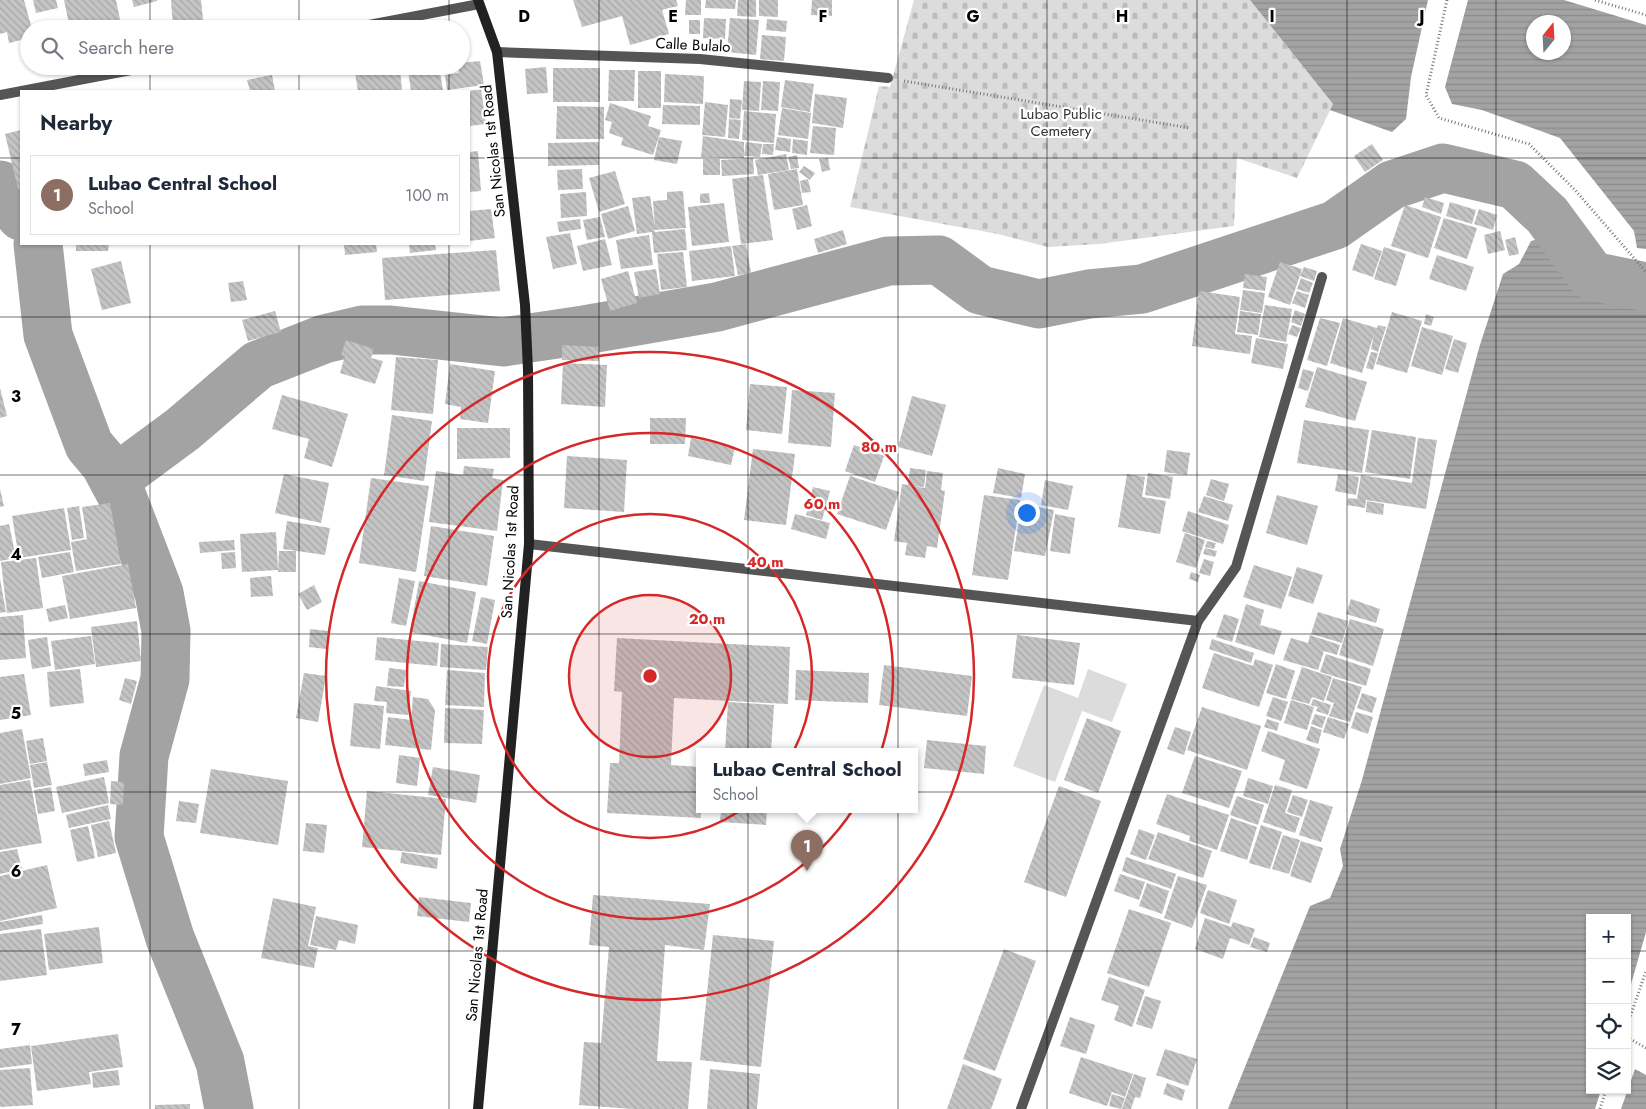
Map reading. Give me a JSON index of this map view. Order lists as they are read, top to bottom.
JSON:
{
  "streets": {
    "main road": ["San Nicolas 1st Road"],
    "street": ["Calle Bulalo"]
  },
  "crossings": [
    ["Calle Bulalo", "San Nicolas 1st Road"]
  ],
  "parks": ["Lubao Public Cemetery"],
  "north": "top",
  "page": {
    "search": "Search here",
    "heading": "Nearby",
    "list": [
      {
        "mark": "1",
        "name": "Lubao Central School",
        "note": "School",
        "value": "100 m"
      }
    ],
    "popup": ["Lubao Central School", "School"],
    "pins": "1",
    "map_buttons": ["+", "−"]
  },
  "grid": {
    "columns": [
      "D",
      "E",
      "F",
      "G",
      "H",
      "I",
      "J"
    ],
    "rows": [
      "3",
      "4",
      "5",
      "6",
      "7"
    ]
  },
  "rings": [
    "80 m",
    "60 m",
    "40 m",
    "20 m"
  ]
}
